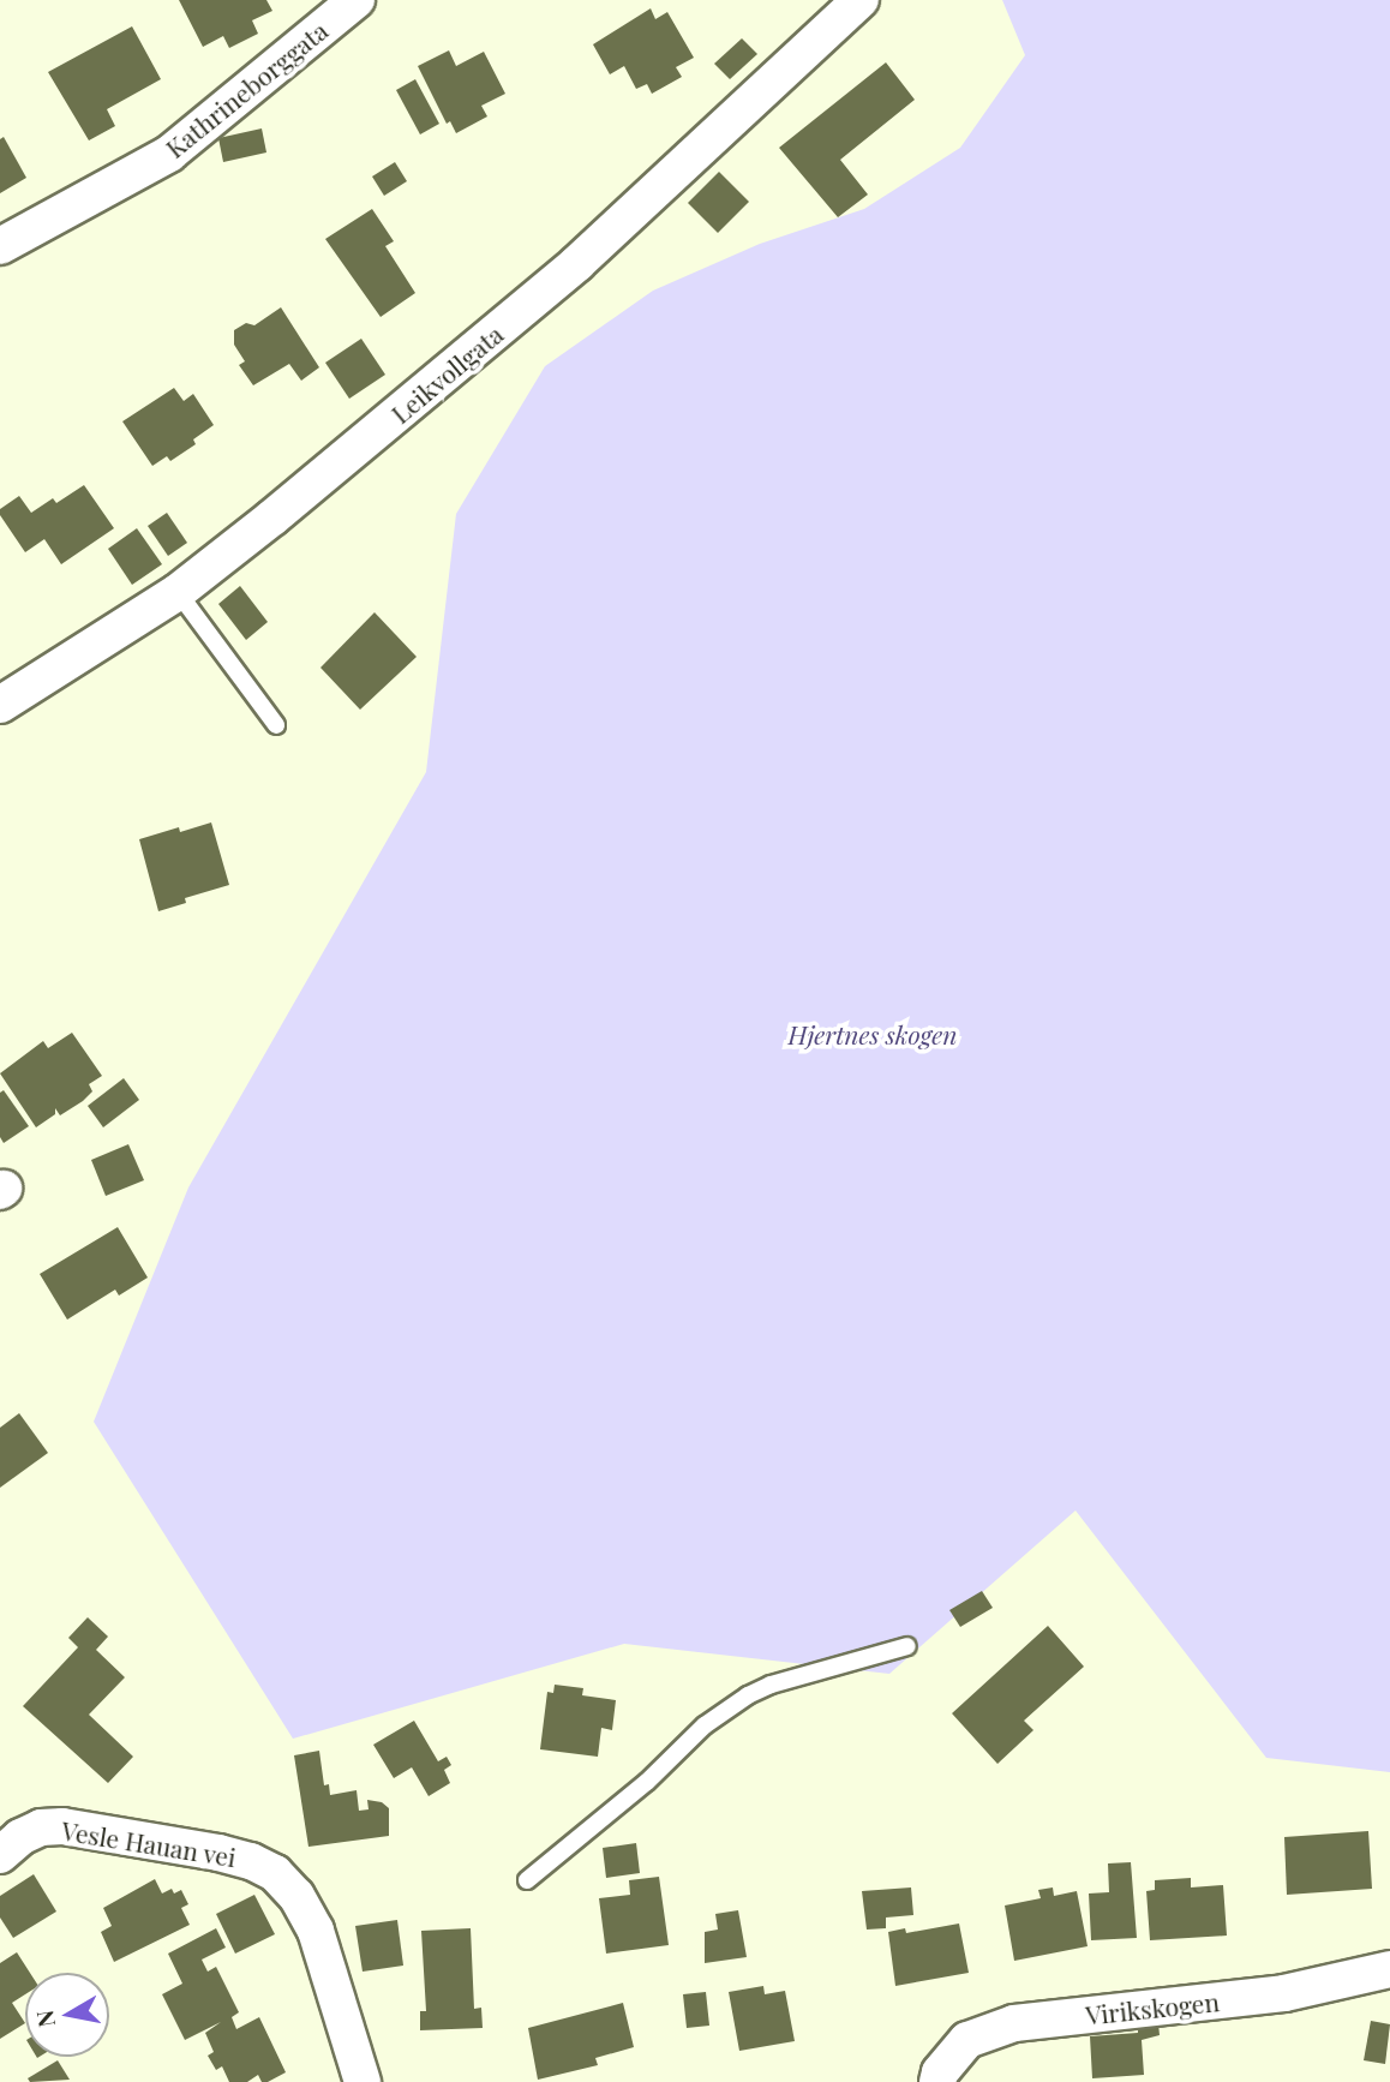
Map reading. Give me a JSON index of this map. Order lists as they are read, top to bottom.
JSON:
{
  "streets": {
    "street": [
      "Kathrineborggata",
      "Leikvollgata",
      "Vesle Hauan vei",
      "Virikskogen"
    ]
  },
  "parks": ["Hjertnes skogen"],
  "north": "left"
}
